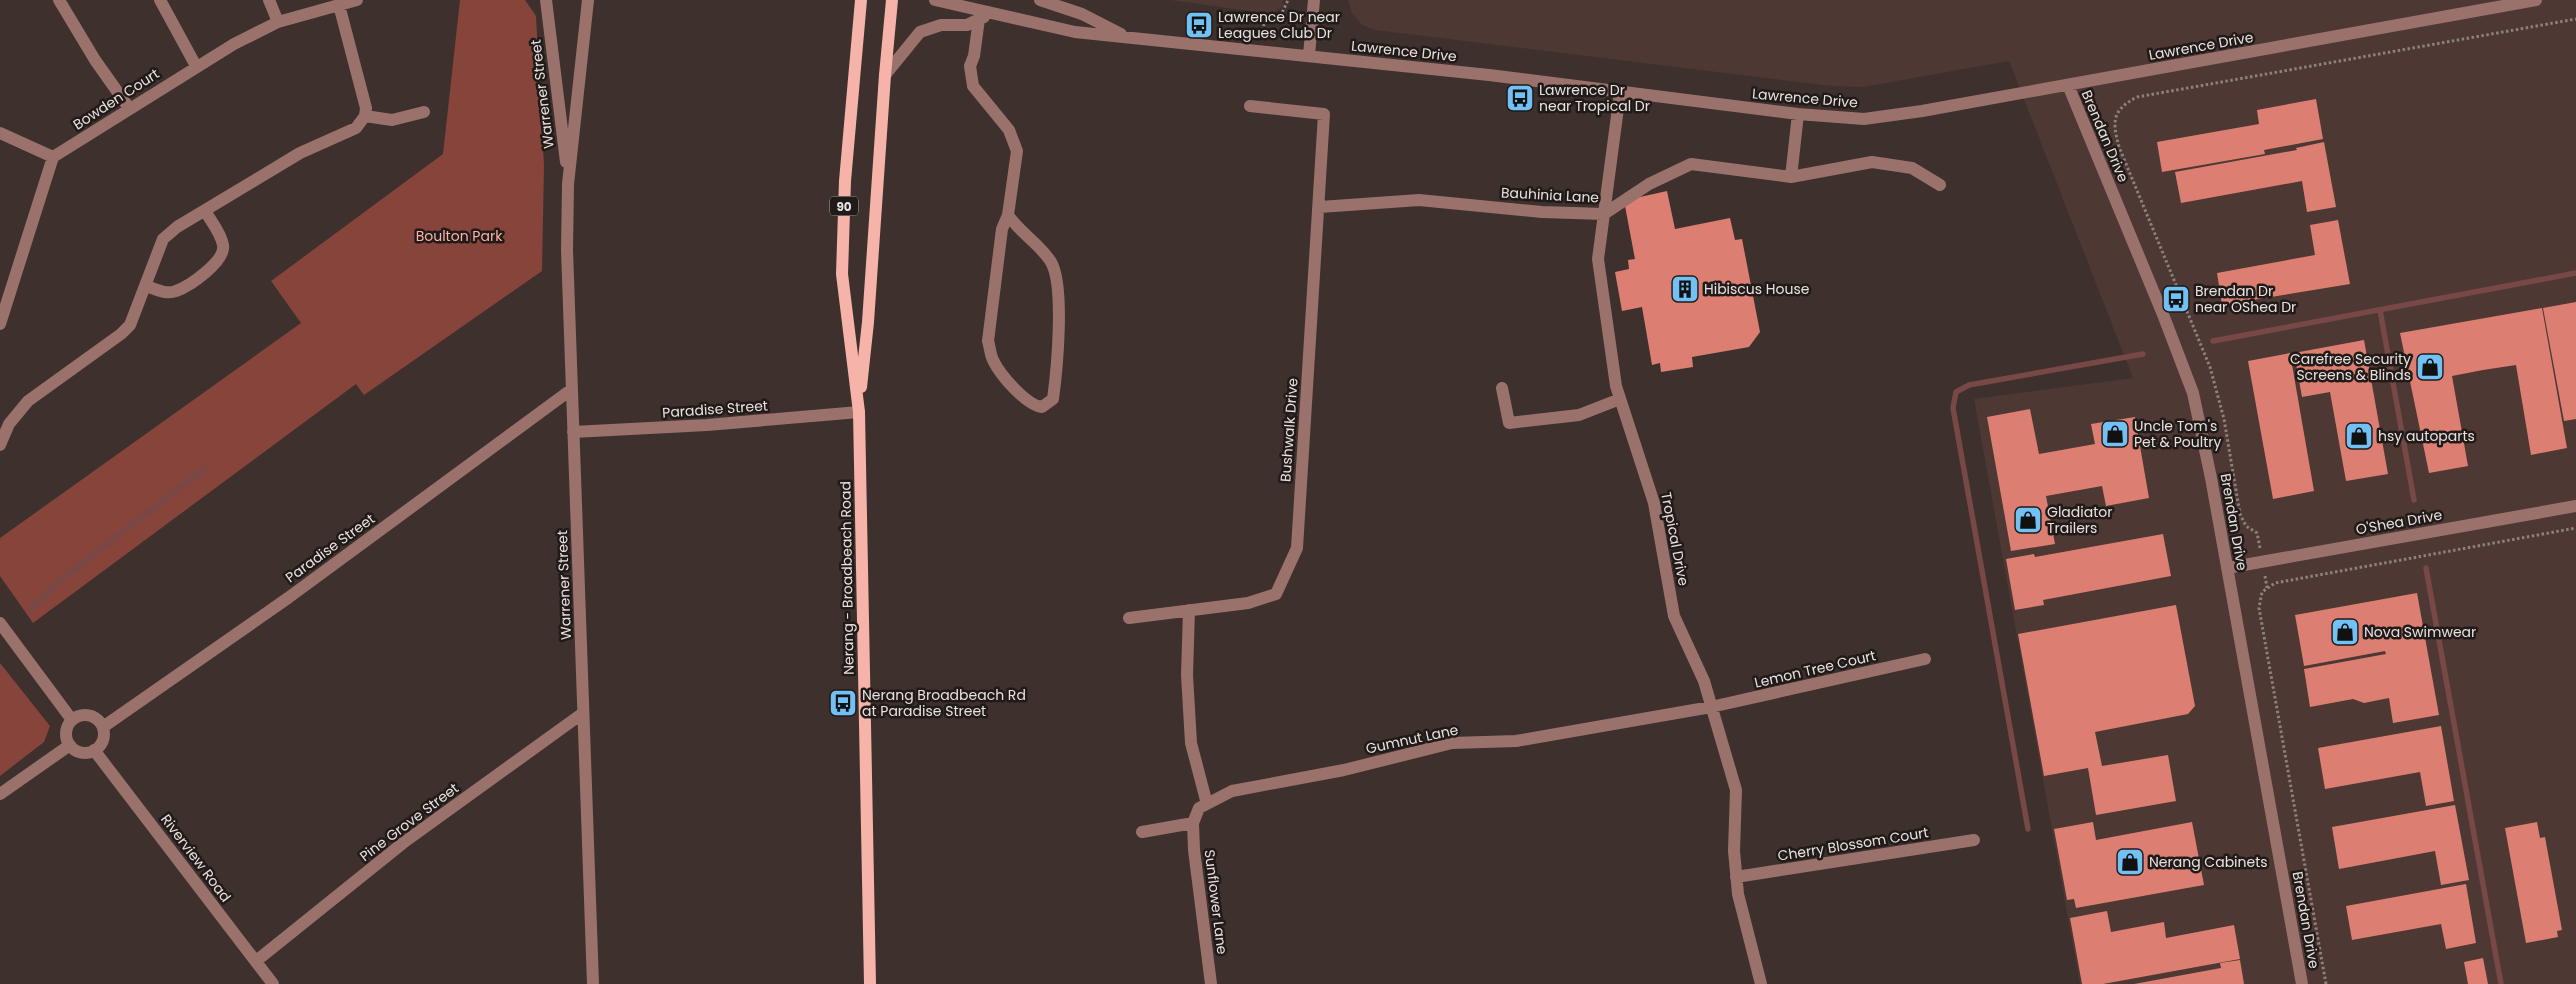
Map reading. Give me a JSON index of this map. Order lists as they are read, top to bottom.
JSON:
{
  "streets": {
    "main road": ["90", "Nerang - Broadbeach Road"],
    "street": [
      "Lawrence Drive",
      "Warrener Street",
      "Bowden Court",
      "Brendan Drive",
      "Bauhinia Lane",
      "Paradise Street",
      "Bushwalk Drive",
      "O'Shea Drive",
      "Tropical Drive",
      "Lemon Tree Court",
      "Gumnut Lane",
      "Pine Grove Street",
      "Cherry Blossom Court",
      "Riverview Road",
      "Sunflower Lane"
    ]
  },
  "crossings": [
    ["Lawrence Drive", "Brendan Drive"],
    ["Lawrence Drive", "Tropical Drive"],
    ["Warrener Street", "Paradise Street"],
    ["Warrener Street", "Pine Grove Street"],
    ["Brendan Drive", "O'Shea Drive"],
    ["Bauhinia Lane", "Bushwalk Drive"],
    ["Bauhinia Lane", "Tropical Drive"],
    ["Paradise Street", "Nerang - Broadbeach Road"],
    ["Paradise Street", "Riverview Road"],
    ["Tropical Drive", "Lemon Tree Court"],
    ["Tropical Drive", "Gumnut Lane"],
    ["Tropical Drive", "Cherry Blossom Court"],
    ["Lemon Tree Court", "Gumnut Lane"],
    ["Gumnut Lane", "Sunflower Lane"],
    ["Pine Grove Street", "Riverview Road"]
  ],
  "parks": ["Boulton Park"],
  "places": {
    "bus stop": [
      "Lawrence Dr near Leagues Club Dr",
      "Lawrence Dr near Tropical Dr",
      "Brendan Dr near OShea Dr",
      "Nerang Broadbeach Rd at Paradise Street"
    ],
    "building": ["Hibiscus House"],
    "shop": [
      "Carefree Security Screens & Blinds",
      "Uncle Tom's Pet & Poultry",
      "hsy autoparts",
      "Gladiator Trailers",
      "Nova Swimwear",
      "Nerang Cabinets"
    ]
  }
}
